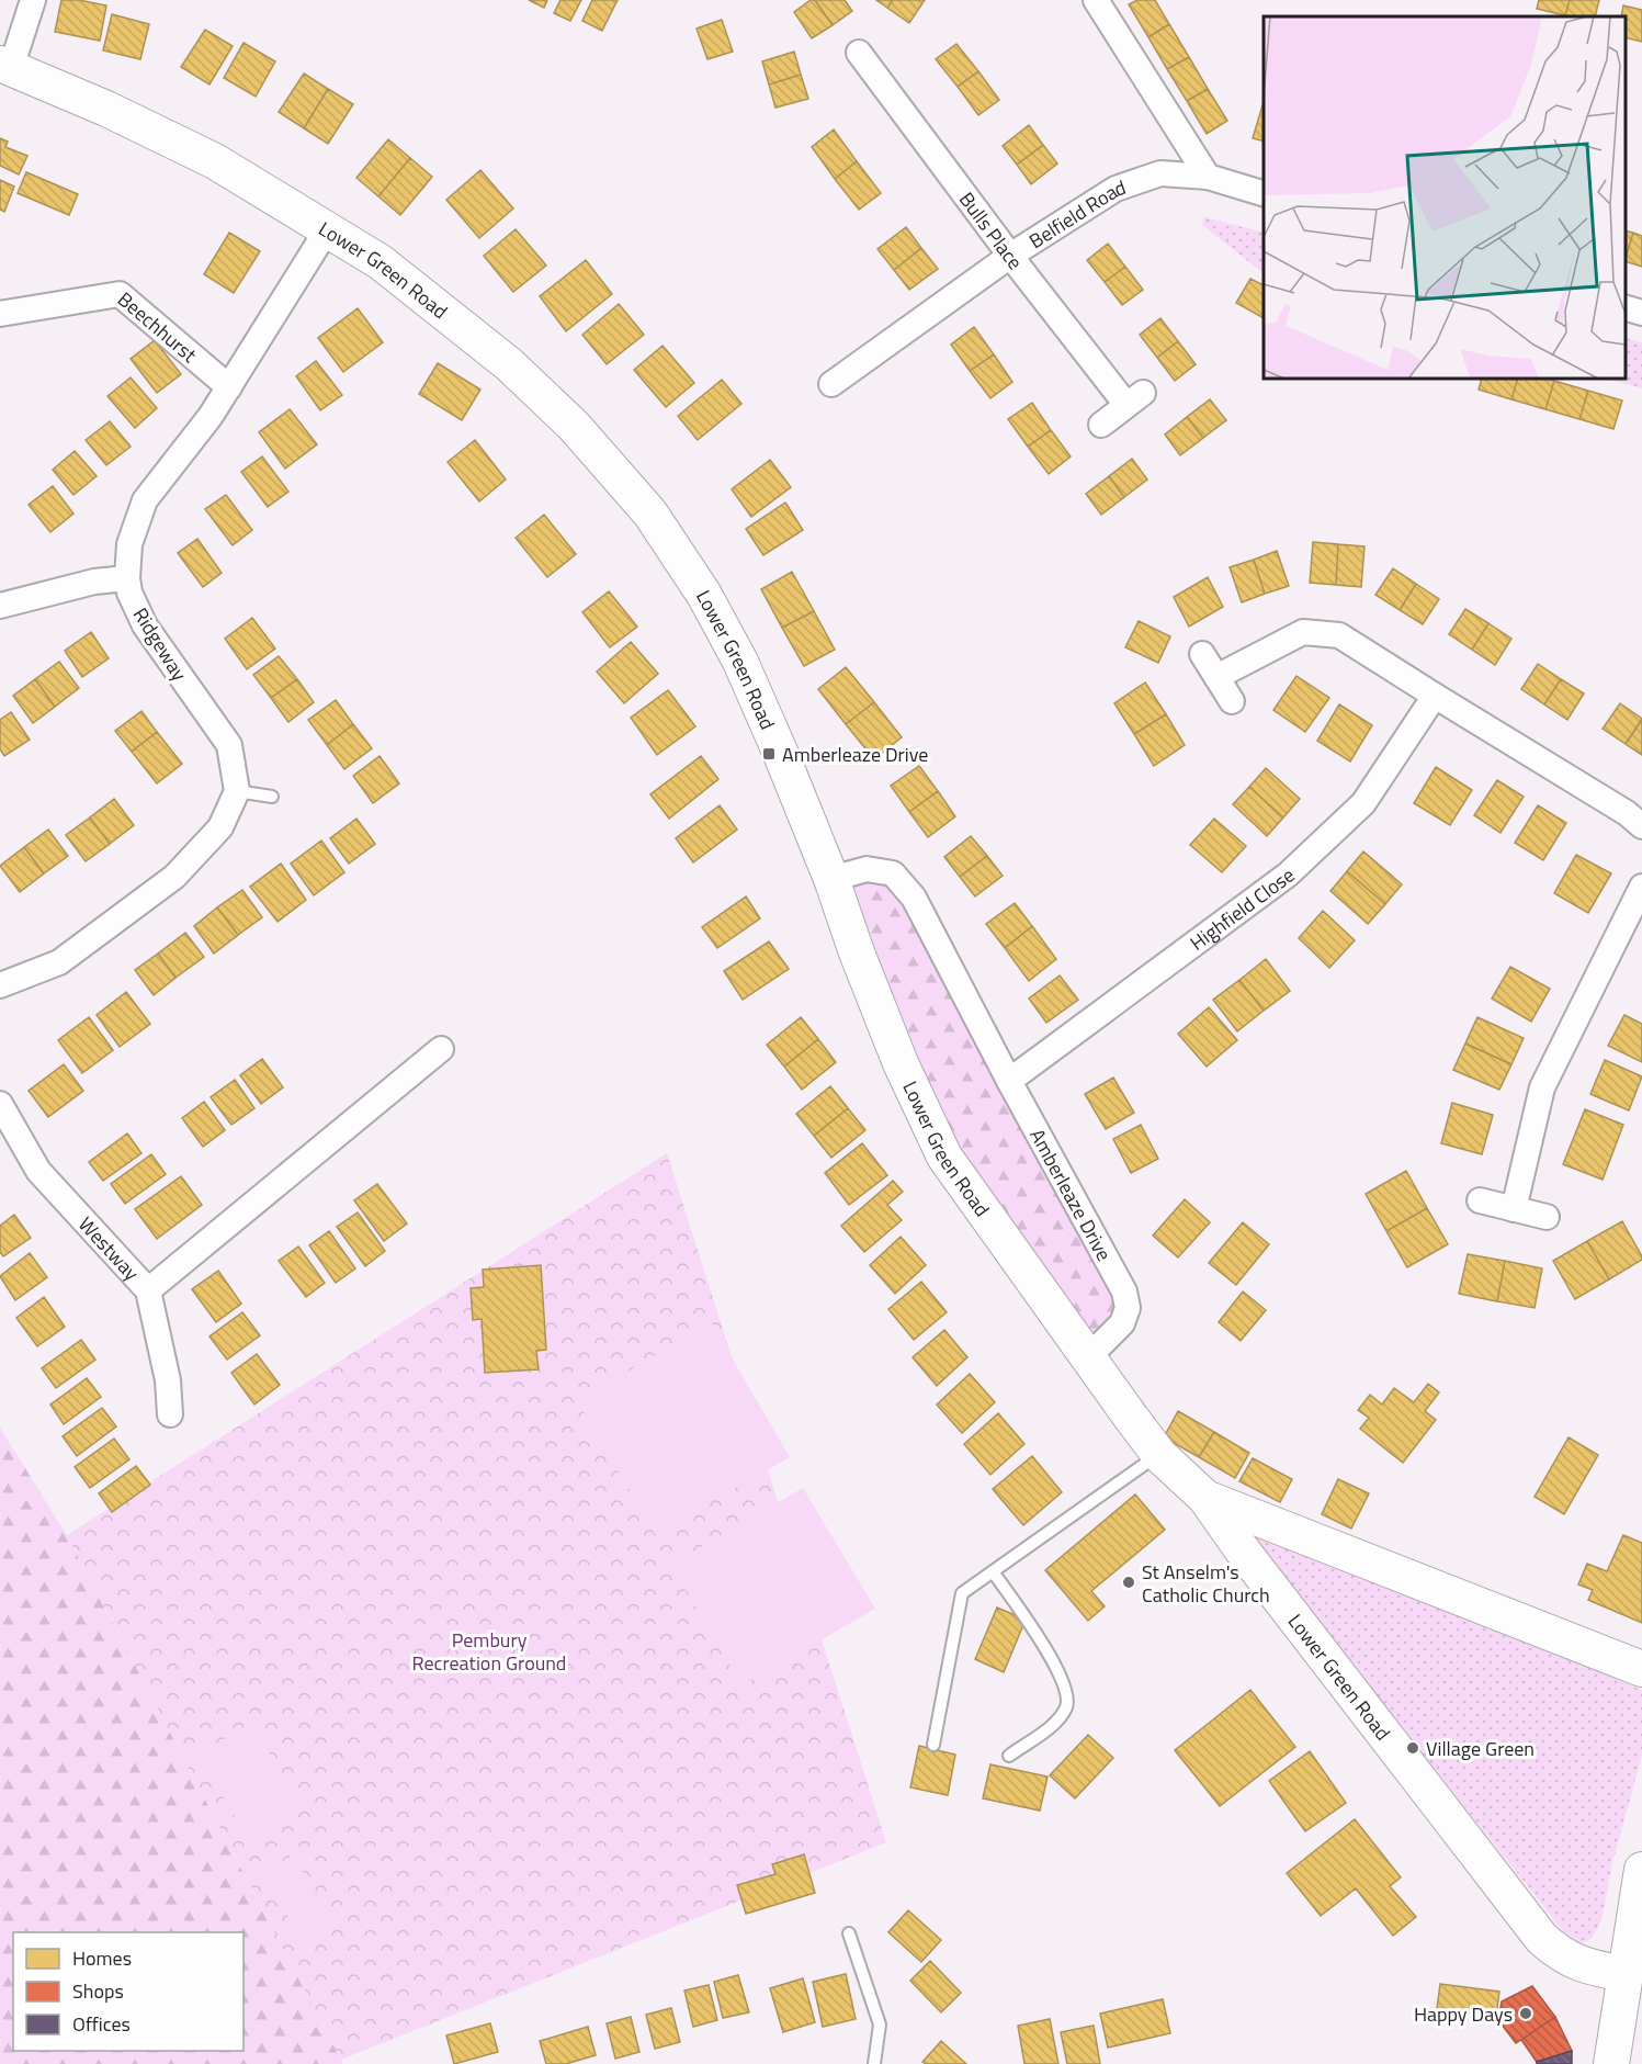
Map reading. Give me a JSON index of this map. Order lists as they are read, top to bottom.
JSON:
{
  "streets": {
    "street": [
      "Belfield Road",
      "Bulls Place",
      "Lower Green Road",
      "Beechhurst",
      "Ridgeway",
      "Highfield Close",
      "Amberleaze Drive",
      "Westway"
    ]
  },
  "crossings": [
    ["Belfield Road", "Bulls Place"],
    ["Lower Green Road", "Ridgeway"],
    ["Lower Green Road", "Amberleaze Drive"],
    ["Beechhurst", "Ridgeway"],
    ["Highfield Close", "Amberleaze Drive"]
  ],
  "parks": ["Pembury Recreation Ground"],
  "places": {
    "transit": ["Amberleaze Drive"],
    "other": ["St Anselm's Catholic Church", "Village Green", "Happy Days"]
  },
  "legend": ["Homes", "Shops", "Offices"]
}
